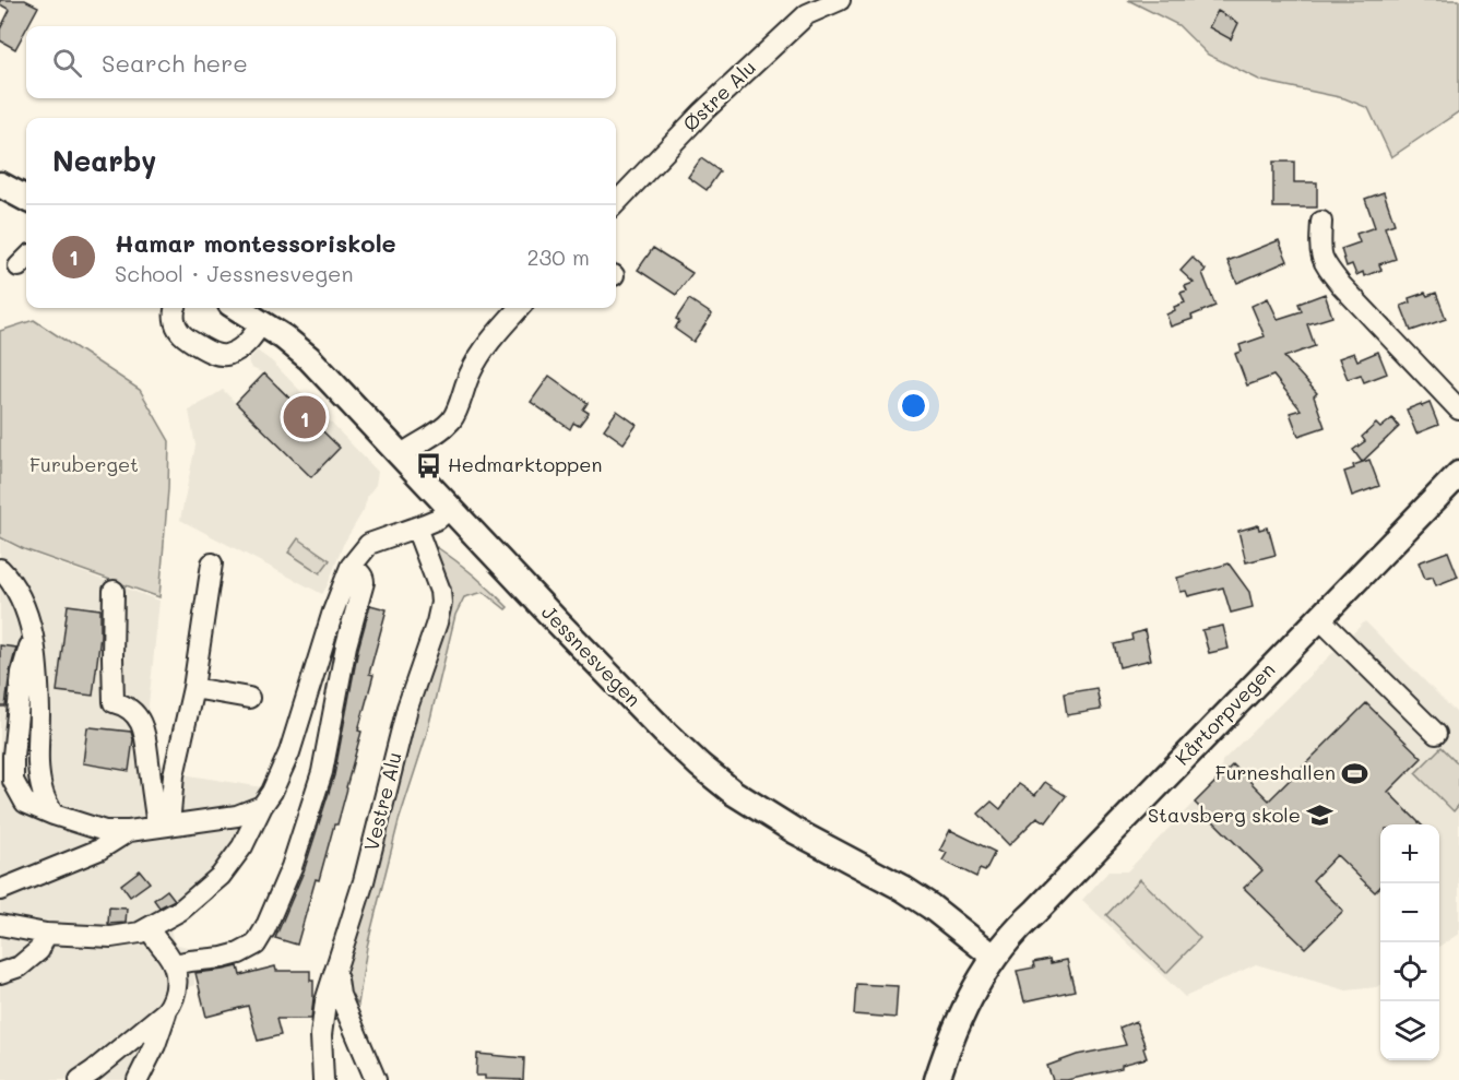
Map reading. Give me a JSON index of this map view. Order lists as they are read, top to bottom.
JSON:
{
  "streets": {
    "main road": ["Jessnesvegen", "Kårtorpvegen"],
    "street": ["Østre Alu", "Vestre Alu"]
  },
  "crossings": [
    ["Jessnesvegen", "Kårtorpvegen"]
  ],
  "parks": ["Furuberget"],
  "places": {
    "bus stop": ["Hedmarktoppen"],
    "sports": ["Furneshallen"],
    "school or university": ["Stavsberg skole"]
  },
  "page": {
    "search": "Search here",
    "heading": "Nearby",
    "list": [
      {
        "mark": "1",
        "name": "Hamar montessoriskole",
        "note": "School · Jessnesvegen",
        "value": "230 m"
      }
    ],
    "pins": "1",
    "map_buttons": ["+", "−"]
  }
}
